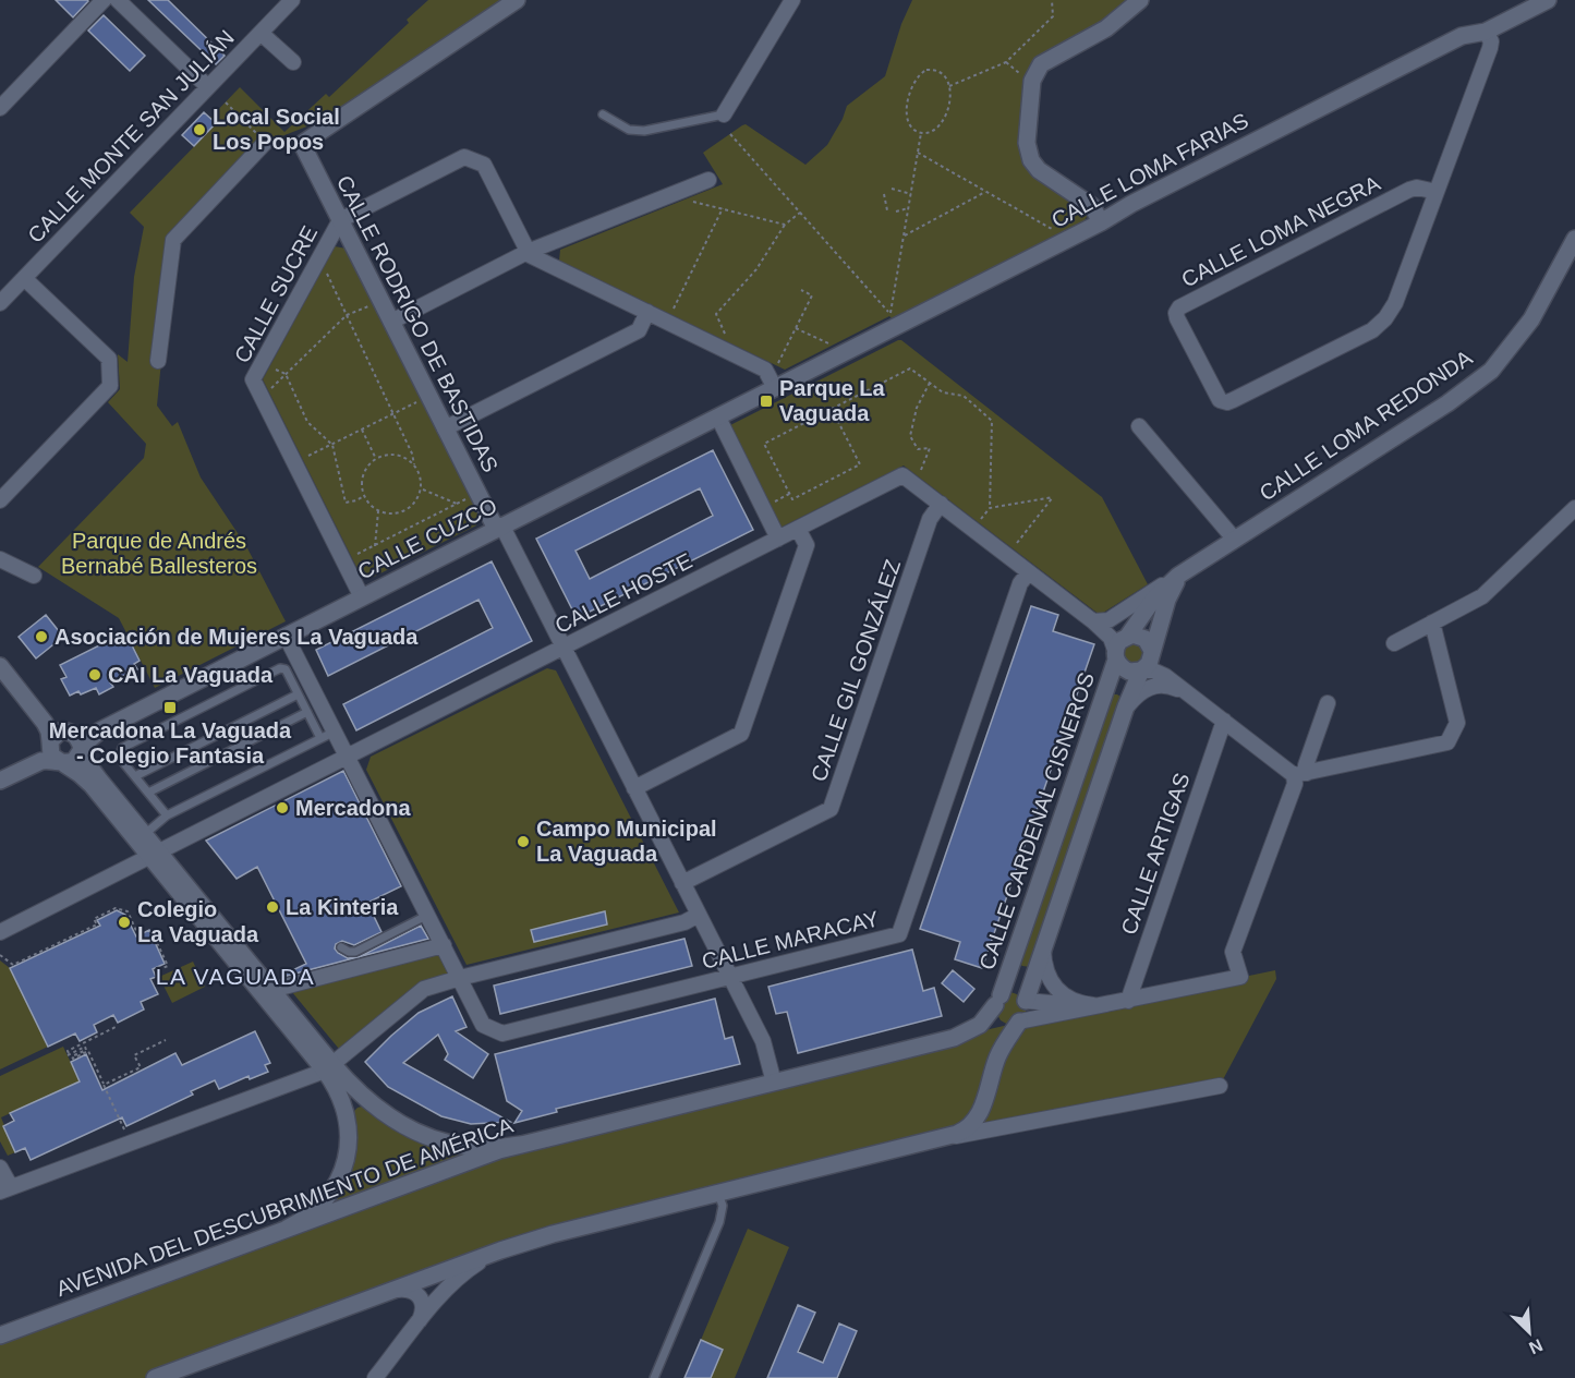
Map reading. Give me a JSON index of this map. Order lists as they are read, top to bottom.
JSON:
{
  "streets": {
    "street": [
      "CALLE MONTE SAN JULIÁN",
      "CALLE LOMA FARIAS",
      "CALLE LOMA NEGRA",
      "CALLE SUCRE",
      "CALLE RODRIGO DE BASTIDAS",
      "CALLE LOMA REDONDA",
      "CALLE CUZCO",
      "CALLE HOSTE",
      "CALLE GIL GONZÁLEZ",
      "CALLE CARDENAL CISNEROS",
      "CALLE ARTIGAS",
      "CALLE MARACAY",
      "AVENIDA DEL DESCUBRIMIENTO DE AMÉRICA"
    ]
  },
  "crossings": [
    ["CALLE LOMA FARIAS", "CALLE LOMA NEGRA"],
    ["CALLE LOMA FARIAS", "CALLE CUZCO"],
    ["CALLE SUCRE", "CALLE RODRIGO DE BASTIDAS"],
    ["CALLE SUCRE", "CALLE CUZCO"],
    ["CALLE RODRIGO DE BASTIDAS", "CALLE CUZCO"],
    ["CALLE RODRIGO DE BASTIDAS", "CALLE HOSTE"],
    ["CALLE RODRIGO DE BASTIDAS", "CALLE GIL GONZÁLEZ"],
    ["CALLE RODRIGO DE BASTIDAS", "CALLE MARACAY"],
    ["CALLE RODRIGO DE BASTIDAS", "AVENIDA DEL DESCUBRIMIENTO DE AMÉRICA"],
    ["CALLE CUZCO", "CALLE MARACAY"],
    ["CALLE HOSTE", "CALLE GIL GONZÁLEZ"],
    ["CALLE HOSTE", "CALLE CARDENAL CISNEROS"],
    ["CALLE HOSTE", "CALLE MARACAY"],
    ["CALLE CARDENAL CISNEROS", "AVENIDA DEL DESCUBRIMIENTO DE AMÉRICA"]
  ],
  "districts": ["LA VAGUADA"],
  "parks": ["Parque de Andrés Bernabé Ballesteros"],
  "places": {
    "other": [
      "Local Social Los Popos",
      "Asociación de Mujeres La Vaguada",
      "CAI La Vaguada",
      "Mercadona",
      "Campo Municipal La Vaguada",
      "La Kinteria",
      "Colegio La Vaguada"
    ],
    "transit": ["Parque La Vaguada", "Mercadona La Vaguada - Colegio Fantasia"]
  },
  "north": "bottom right"
}
